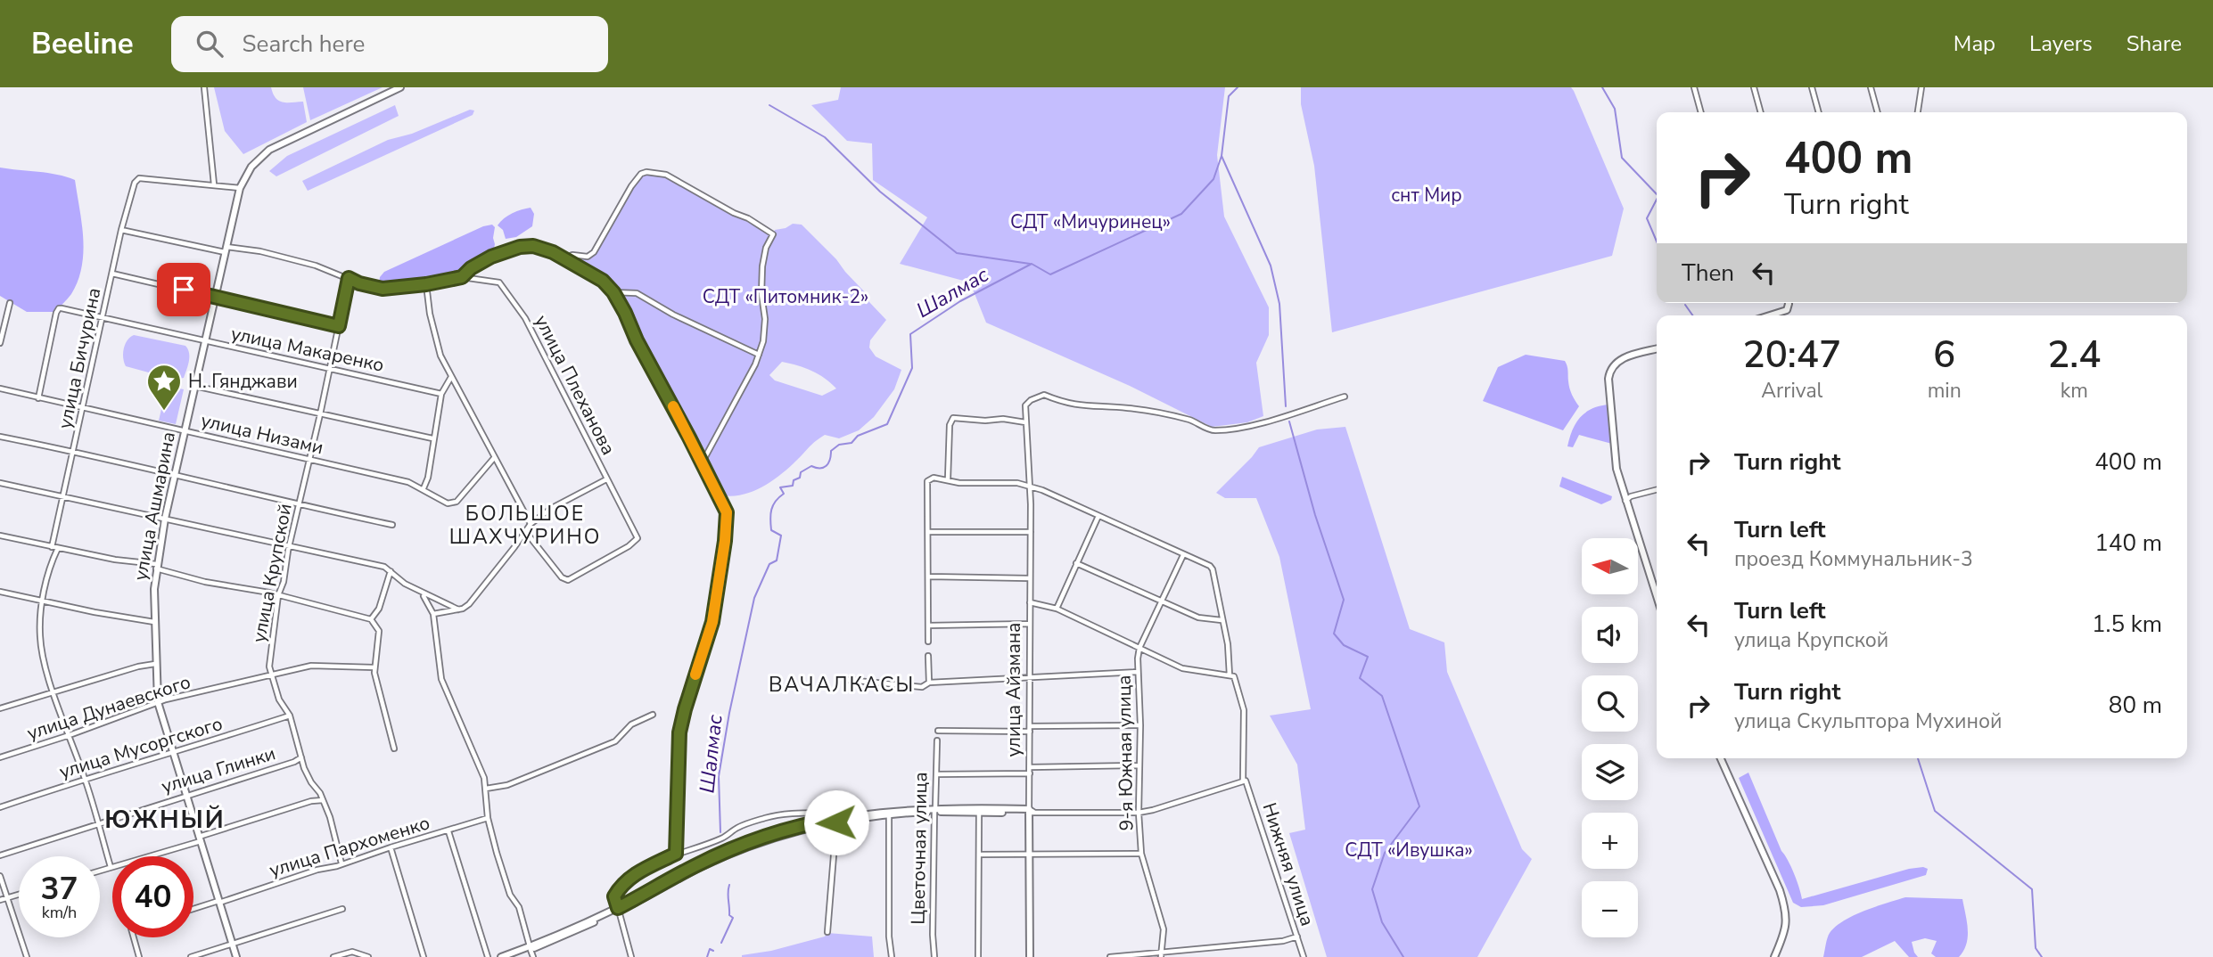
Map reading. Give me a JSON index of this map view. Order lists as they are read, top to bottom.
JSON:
{
  "streets": {
    "street": [
      "улица Макаренко",
      "улица Бичурина",
      "улица Плеханова",
      "улица Низами",
      "улица Ашмарина",
      "улица Крупской",
      "улица Айзмана",
      "улица Дунаевского",
      "улица Мусоргского",
      "9-я Южная улица",
      "улица Глинки",
      "улица Пархоменко",
      "Цветочная улица",
      "Нижняя улица"
    ]
  },
  "crossings": [
    ["улица Макаренко", "улица Бичурина"],
    ["улица Макаренко", "улица Низами"],
    ["улица Макаренко", "улица Ашмарина"],
    ["улица Макаренко", "улица Крупской"],
    ["улица Бичурина", "улица Низами"],
    ["улица Бичурина", "улица Дунаевского"],
    ["улица Бичурина", "улица Мусоргского"],
    ["улица Бичурина", "улица Глинки"],
    ["улица Низами", "улица Ашмарина"],
    ["улица Низами", "улица Крупской"],
    ["улица Ашмарина", "улица Дунаевского"],
    ["улица Ашмарина", "улица Мусоргского"],
    ["улица Ашмарина", "улица Глинки"],
    ["улица Ашмарина", "улица Пархоменко"],
    ["улица Крупской", "улица Дунаевского"],
    ["улица Крупской", "улица Мусоргского"],
    ["улица Крупской", "улица Глинки"],
    ["улица Крупской", "улица Пархоменко"],
    ["9-я Южная улица", "Нижняя улица"]
  ],
  "districts": ["БОЛЬШОЕ ШАХЧУРИНО", "ВАЧАЛКАСЫ", "ЮЖНЫЙ"],
  "water": ["Шалмас"],
  "parks": [
    "снт Мир",
    "СДТ «Мичуринец»",
    "СДТ «Питомник-2»",
    "СДТ «Ивушка»"
  ],
  "places": {
    "place": ["Н. Гянджави"]
  },
  "north": "left",
  "page": {
    "header": "Beeline",
    "search": "Search here",
    "nav": ["Map", "Layers", "Share"],
    "turn": ["400 m", "Turn right"],
    "then": "Then",
    "eta": [
      "20:47",
      "Arrival",
      "6",
      "min",
      "2.4",
      "km"
    ],
    "list": [
      {
        "name": "Turn right",
        "value": "400 m"
      },
      {
        "name": "Turn left",
        "note": "проезд Коммунальник-3",
        "value": "140 m"
      },
      {
        "name": "Turn left",
        "note": "улица Крупской",
        "value": "1.5 km"
      },
      {
        "name": "Turn right",
        "note": "улица Скульптора Мухиной",
        "value": "80 m"
      }
    ],
    "map_buttons": ["+", "−"],
    "speed": "37 km/h",
    "limit": "40"
  }
}
